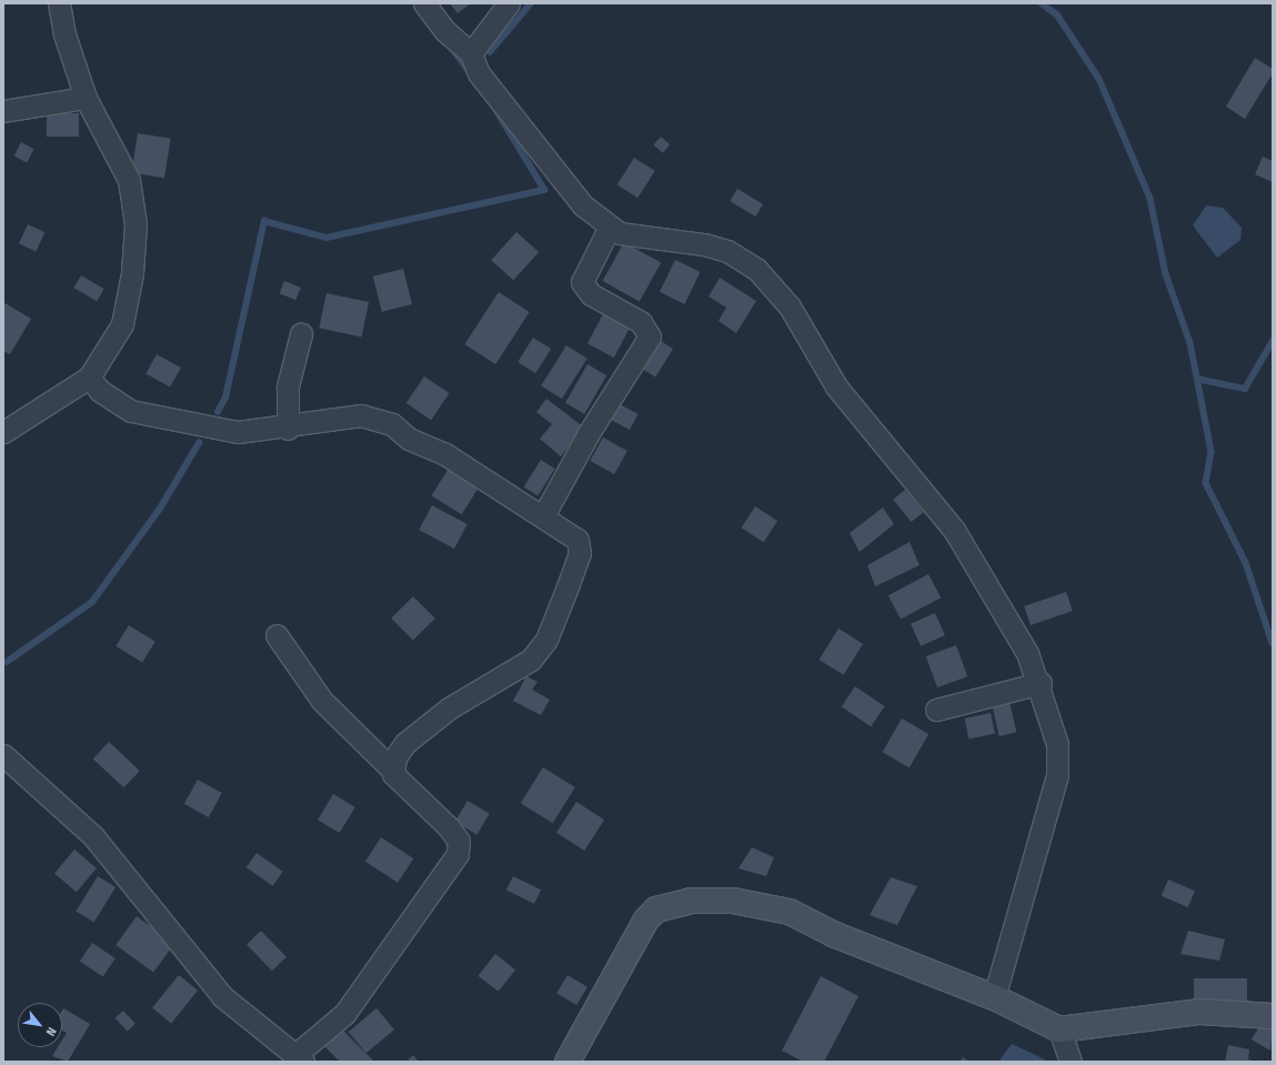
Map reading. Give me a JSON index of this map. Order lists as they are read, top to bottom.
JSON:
{
  "north": "bottom right"
}
